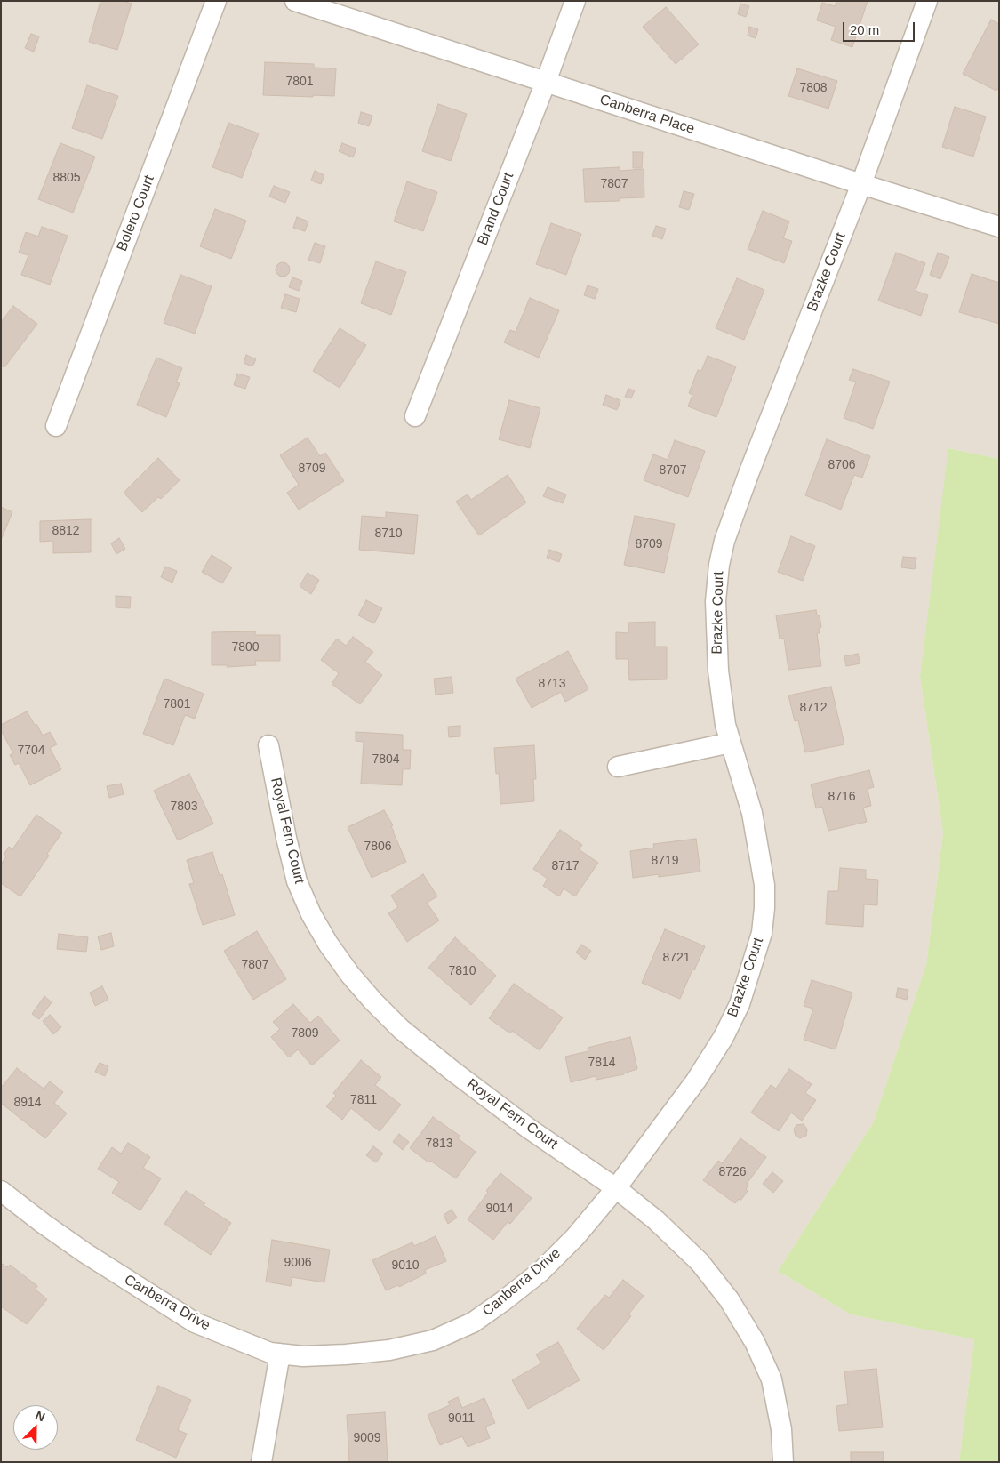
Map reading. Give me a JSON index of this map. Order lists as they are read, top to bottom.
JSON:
{
  "streets": {
    "street": [
      "Canberra Place",
      "Brand Court",
      "Bolero Court",
      "Brazke Court",
      "Royal Fern Court",
      "Canberra Drive"
    ]
  },
  "crossings": [
    ["Canberra Place", "Brand Court"],
    ["Canberra Place", "Brazke Court"],
    ["Brazke Court", "Royal Fern Court"],
    ["Brazke Court", "Canberra Drive"],
    ["Royal Fern Court", "Canberra Drive"]
  ],
  "house_numbers": [
    "7801",
    "7808",
    "8805",
    "7807",
    "8706",
    "8709",
    "8707",
    "8812",
    "8710",
    "8709",
    "7800",
    "8713",
    "7801",
    "8712",
    "7704",
    "7804",
    "8716",
    "7803",
    "7806",
    "8719",
    "8717",
    "8721",
    "7807",
    "7810",
    "7809",
    "7814",
    "7811",
    "8914",
    "7813",
    "8726",
    "9014",
    "9006",
    "9010",
    "9011",
    "9009"
  ],
  "scale_bar": "20 m",
  "north": "top right"
}
